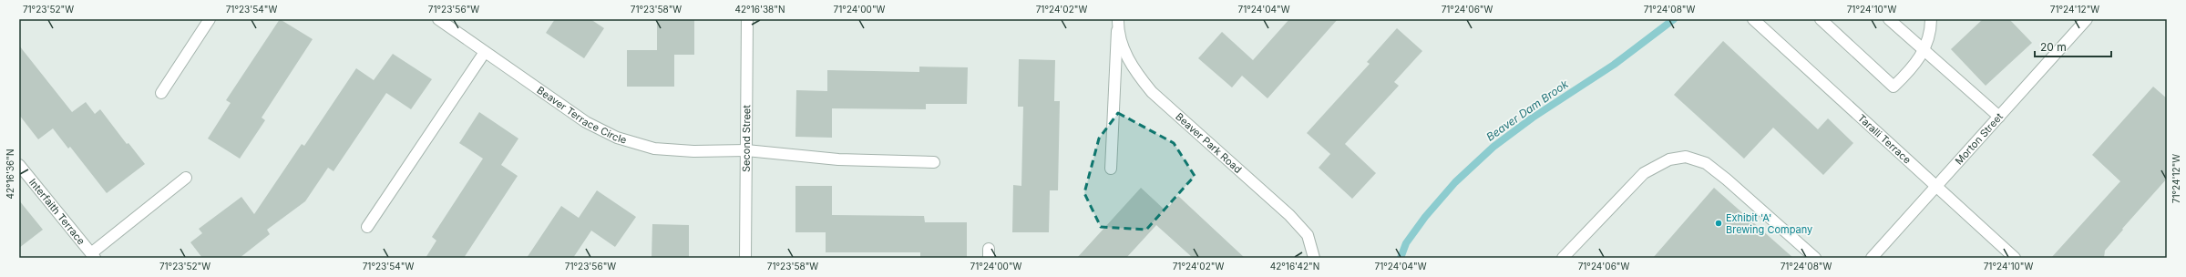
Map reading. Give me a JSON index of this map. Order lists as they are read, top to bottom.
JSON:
{
  "streets": {
    "street": [
      "Beaver Terrace Circle",
      "Second Street",
      "Taralli Terrace",
      "Morton Street",
      "Beaver Park Road",
      "Interfaith Terrace"
    ]
  },
  "crossings": [
    ["Beaver Terrace Circle", "Second Street"],
    ["Taralli Terrace", "Morton Street"]
  ],
  "water": ["Beaver Dam Brook"],
  "places": ["Exhibit 'A' Brewing Company"],
  "scale_bar": "20 m",
  "coordinates": [
    "71°23'52\"W",
    "71°23'54\"W",
    "71°23'56\"W",
    "71°23'58\"W",
    "42°16'38\"N",
    "71°24'00\"W",
    "71°24'02\"W",
    "71°24'04\"W",
    "71°24'06\"W",
    "71°24'08\"W",
    "71°24'10\"W",
    "71°24'12\"W",
    "42°16'36\"N",
    "42°16'42\"N"
  ]
}
